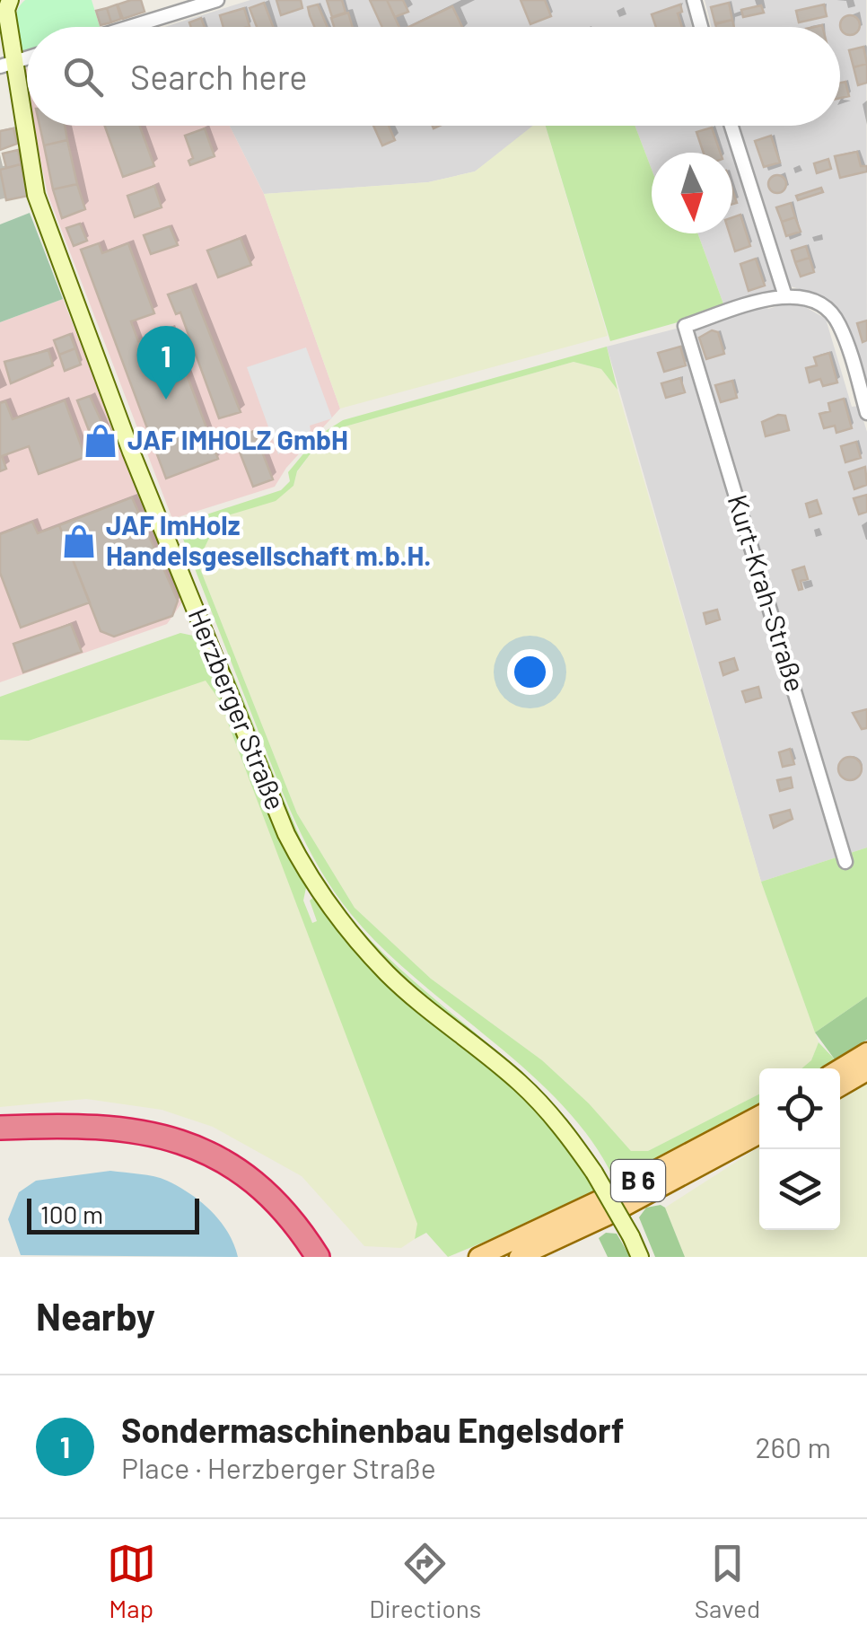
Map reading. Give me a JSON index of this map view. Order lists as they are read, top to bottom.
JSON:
{
  "streets": {
    "main road": ["Herzberger Straße", "B 6"],
    "street": ["Kurt-Krah-Straße"]
  },
  "places": {
    "shop": ["JAF IMHOLZ GmbH", "JAF ImHolz Handelsgesellschaft m.b.H."]
  },
  "scale_bar": "100 m",
  "north": "bottom",
  "page": {
    "search": "Search here",
    "pins": "1",
    "scale": "100 m",
    "heading": "Nearby",
    "list": [
      {
        "mark": "1",
        "name": "Sondermaschinenbau Engelsdorf",
        "note": "Place · Herzberger Straße",
        "value": "260 m"
      }
    ],
    "nav": ["Map", "Directions", "Saved"]
  }
}
